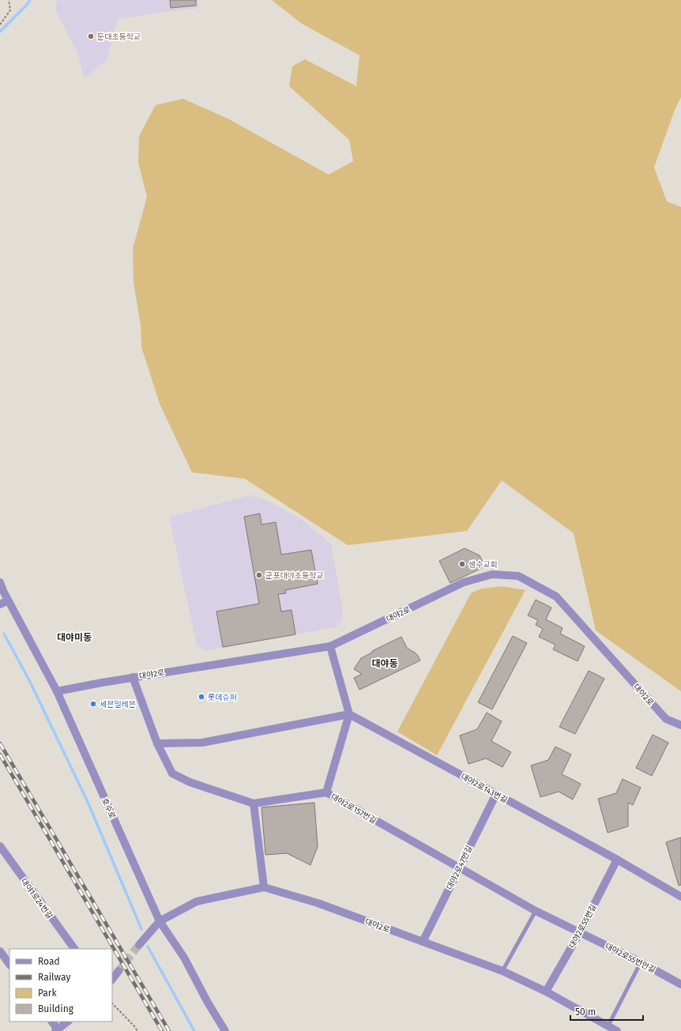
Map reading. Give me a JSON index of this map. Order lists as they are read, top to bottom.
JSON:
{
  "streets": {
    "street": [
      "대야2로",
      "대야2로143번길",
      "호수로",
      "대야2로157번길",
      "대야2로47번길",
      "대야1로24번길",
      "대야2로55번길",
      "대야2로55번안길"
    ]
  },
  "crossings": [
    ["대야2로", "호수로"],
    ["대야2로", "대야2로157번길"],
    ["대야2로", "대야2로47번길"],
    ["대야2로", "대야2로55번길"],
    ["대야2로143번길", "대야2로47번길"],
    ["대야2로143번길", "대야2로55번길"],
    ["대야2로157번길", "대야2로47번길"],
    ["대야2로157번길", "대야2로55번길"],
    ["대야2로157번길", "대야2로55번안길"],
    ["대야2로55번길", "대야2로55번안길"]
  ],
  "districts": ["대야미동", "대야동"],
  "places": [
    "둔대초등학교",
    "생수교회",
    "군포대야초등학교",
    "롯데슈퍼",
    "세븐일레븐"
  ],
  "legend": [
    "Road",
    "Railway",
    "Park",
    "Building"
  ],
  "scale_bar": "50 m"
}
